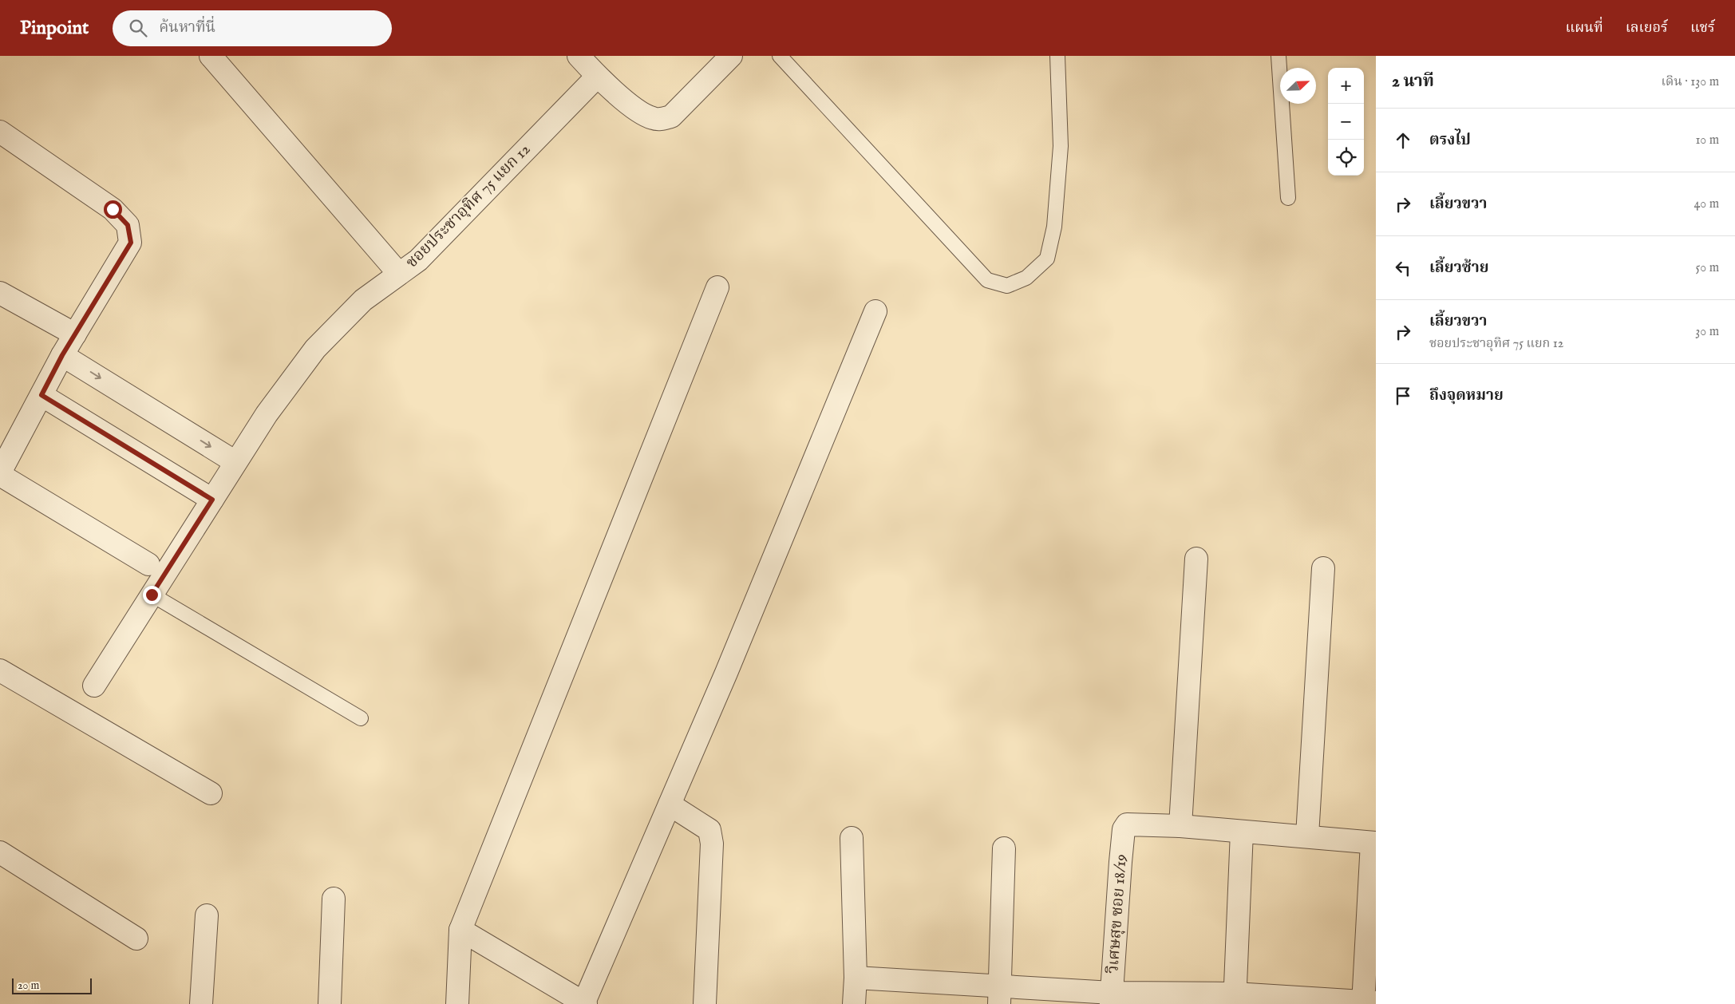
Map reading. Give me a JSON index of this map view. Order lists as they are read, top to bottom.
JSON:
{
  "streets": {
    "street": ["ชอยประชาอุทิศ 75 แยก 12", "วิเศษสุข ซอย 18/19"]
  },
  "scale_bar": "20 m",
  "north": "top right",
  "page": {
    "header": "Pinpoint",
    "search": "ค้นหาที่นี่",
    "nav": ["แผนที่", "เลเยอร์", "แชร์"],
    "heading": ["2 นาที", "เดิน · 130 m"],
    "map_buttons": ["+", "−"],
    "list": [
      ["ตรงไป", "10 m"],
      ["เลี้ยวขวา", "40 m"],
      ["เลี้ยวซ้าย", "50 m"],
      ["เลี้ยวขวา", "ชอยประชาอุทิศ 75 แยก 12", "30 m"],
      "ถึงจุดหมาย"
    ],
    "scale": "20 m"
  }
}
